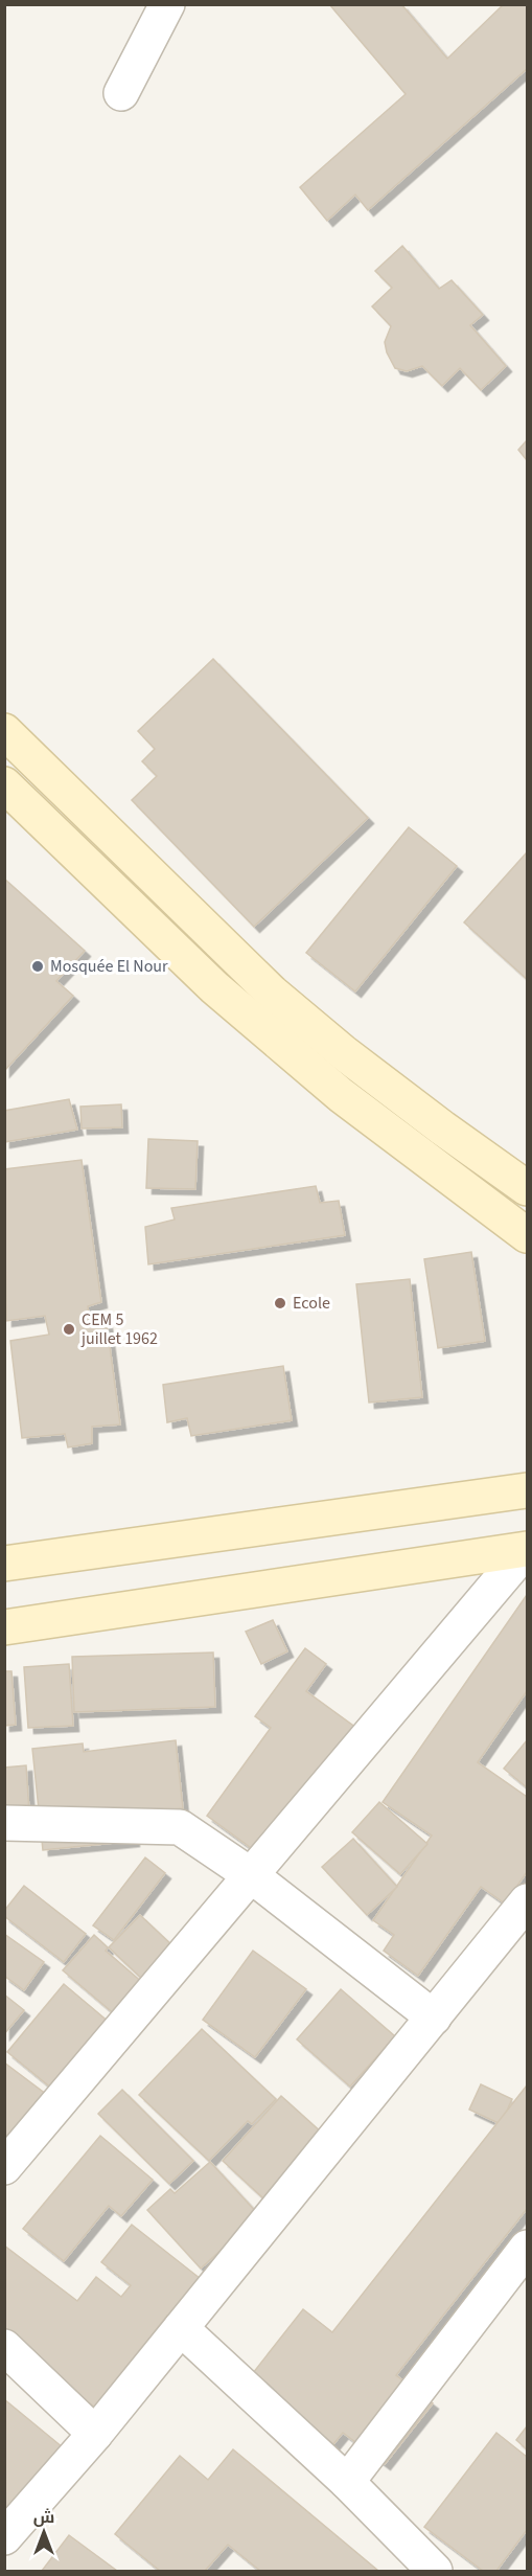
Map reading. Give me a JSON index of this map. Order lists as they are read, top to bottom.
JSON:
{
  "places": ["Mosquée El Nour", "Ecole", "CEM 5 juillet 1962"],
  "north": "top"
}
